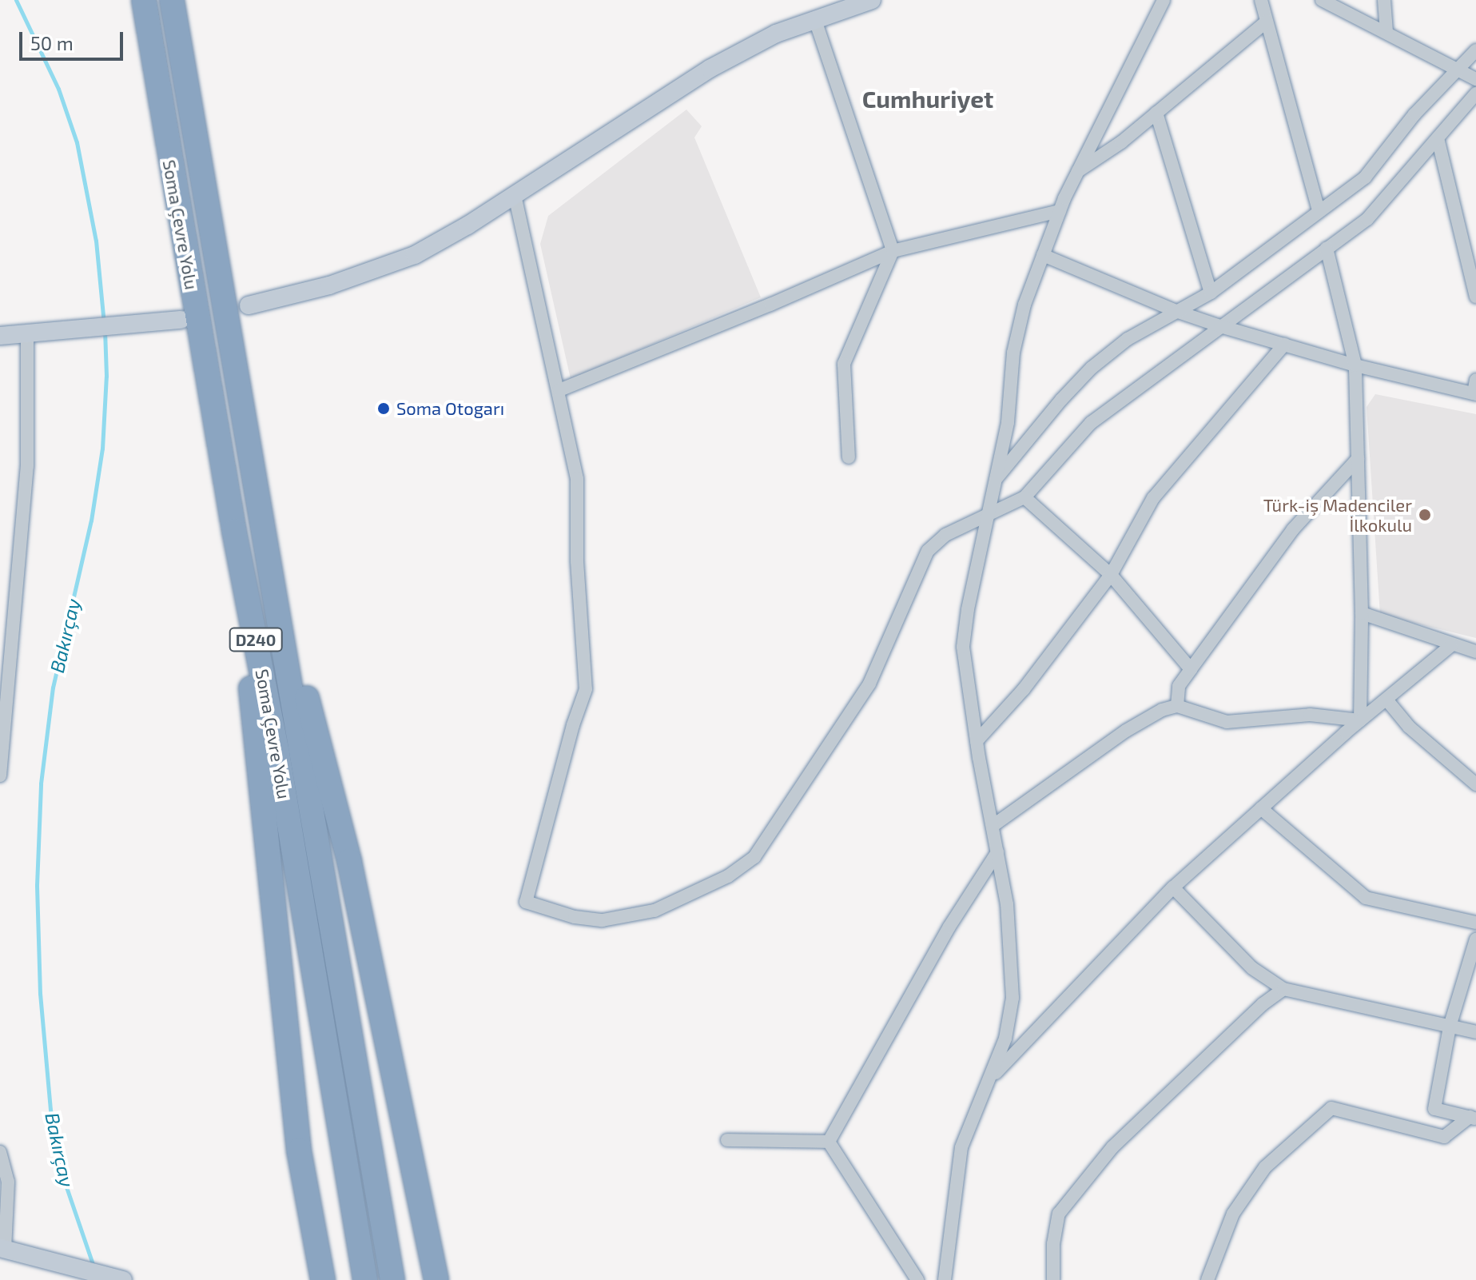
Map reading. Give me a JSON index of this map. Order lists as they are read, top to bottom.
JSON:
{
  "streets": {
    "highway": ["Soma Çevre Yolu", "D240"]
  },
  "districts": ["Cumhuriyet"],
  "water": ["Bakırçay"],
  "places": ["Soma Otogarı", "Türk-iş Madenciler İlkokulu"],
  "scale_bar": "50 m"
}
